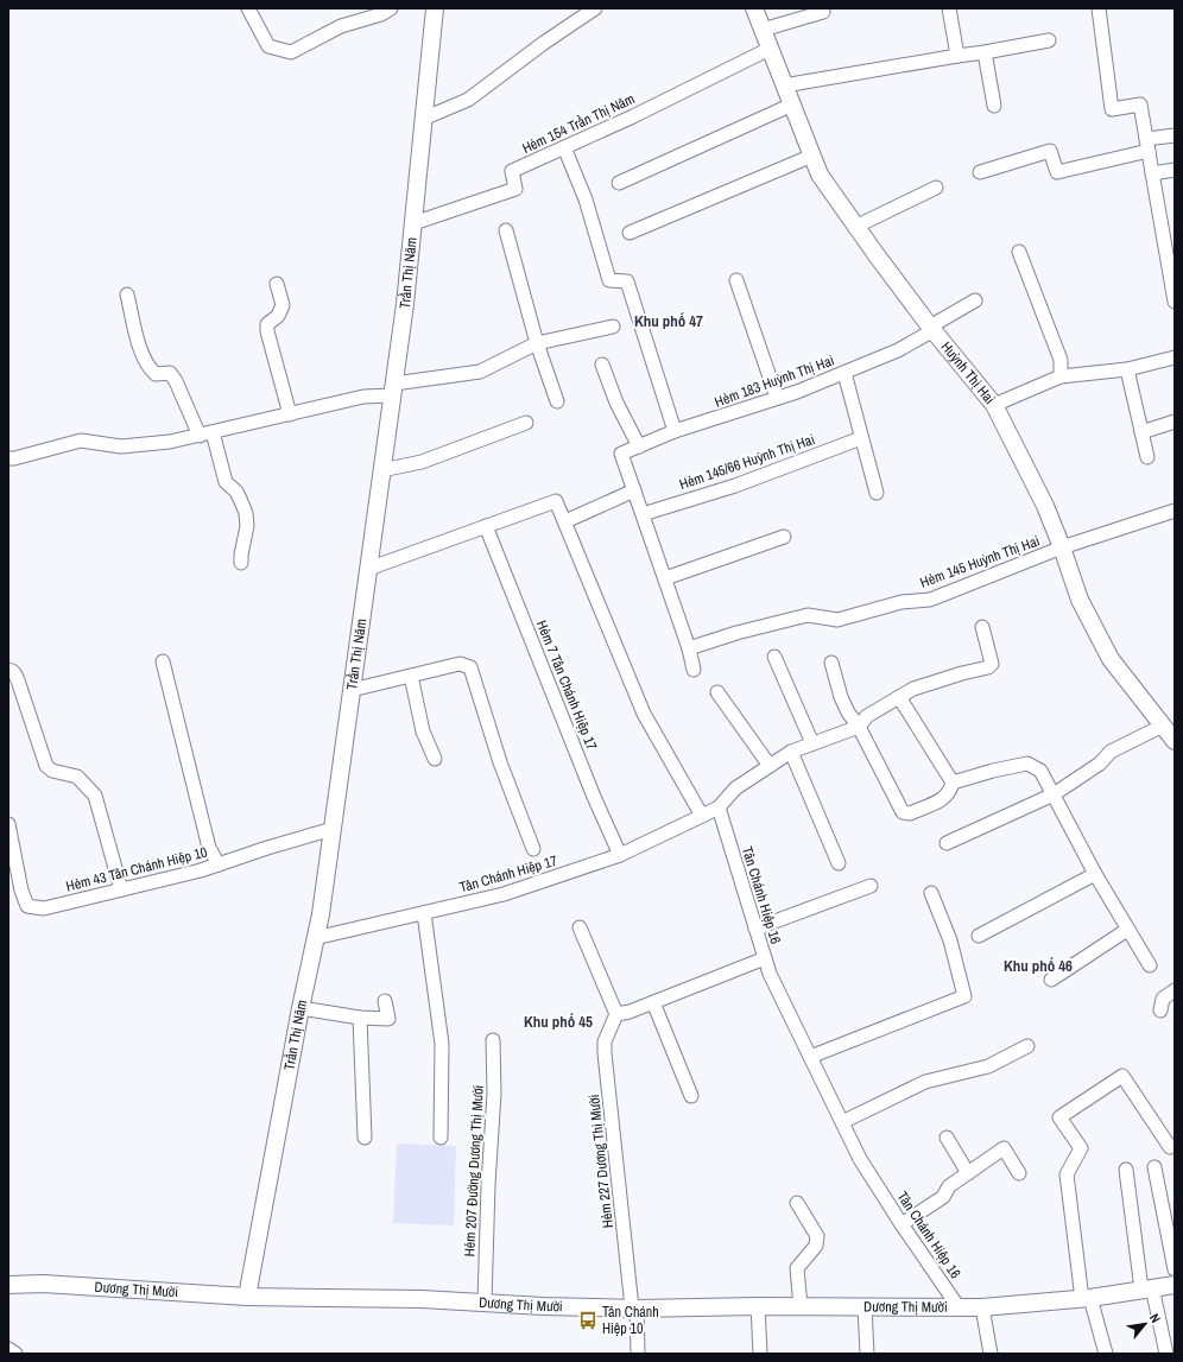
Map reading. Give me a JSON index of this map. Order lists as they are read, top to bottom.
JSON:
{
  "streets": {
    "street": [
      "Hẻm 154 Trần Thị Năm",
      "Trần Thị Năm",
      "Huỳnh Thị Hai",
      "Hẻm 183 Huỳnh Thị Hai",
      "Hẻm 145/66 Huỳnh Thị Hai",
      "Hẻm 145 Huỳnh Thị Hai",
      "Hẻm 7 Tân Chánh Hiệp 17",
      "Hẻm 43 Tân Chánh Hiệp 10",
      "Tân Chánh Hiệp 17",
      "Tân Chánh Hiệp 16",
      "Hẻm 227 Dương Thị Mười",
      "Hẻm 207 Đường Dương Thị Mười",
      "Dương Thị Mười"
    ]
  },
  "crossings": [
    ["Hẻm 154 Trần Thị Năm", "Trần Thị Năm"],
    ["Hẻm 154 Trần Thị Năm", "Huỳnh Thị Hai"],
    ["Trần Thị Năm", "Hẻm 43 Tân Chánh Hiệp 10"],
    ["Trần Thị Năm", "Tân Chánh Hiệp 17"],
    ["Trần Thị Năm", "Dương Thị Mười"],
    ["Huỳnh Thị Hai", "Hẻm 183 Huỳnh Thị Hai"],
    ["Huỳnh Thị Hai", "Hẻm 145 Huỳnh Thị Hai"],
    ["Hẻm 7 Tân Chánh Hiệp 17", "Tân Chánh Hiệp 17"],
    ["Tân Chánh Hiệp 16", "Dương Thị Mười"],
    ["Hẻm 227 Dương Thị Mười", "Dương Thị Mười"],
    ["Hẻm 207 Đường Dương Thị Mười", "Dương Thị Mười"]
  ],
  "districts": ["Khu phố 47", "Khu phố 46", "Khu phố 45"],
  "places": {
    "bus stop": ["Tân Chánh Hiệp 10"]
  },
  "north": "top right"
}
